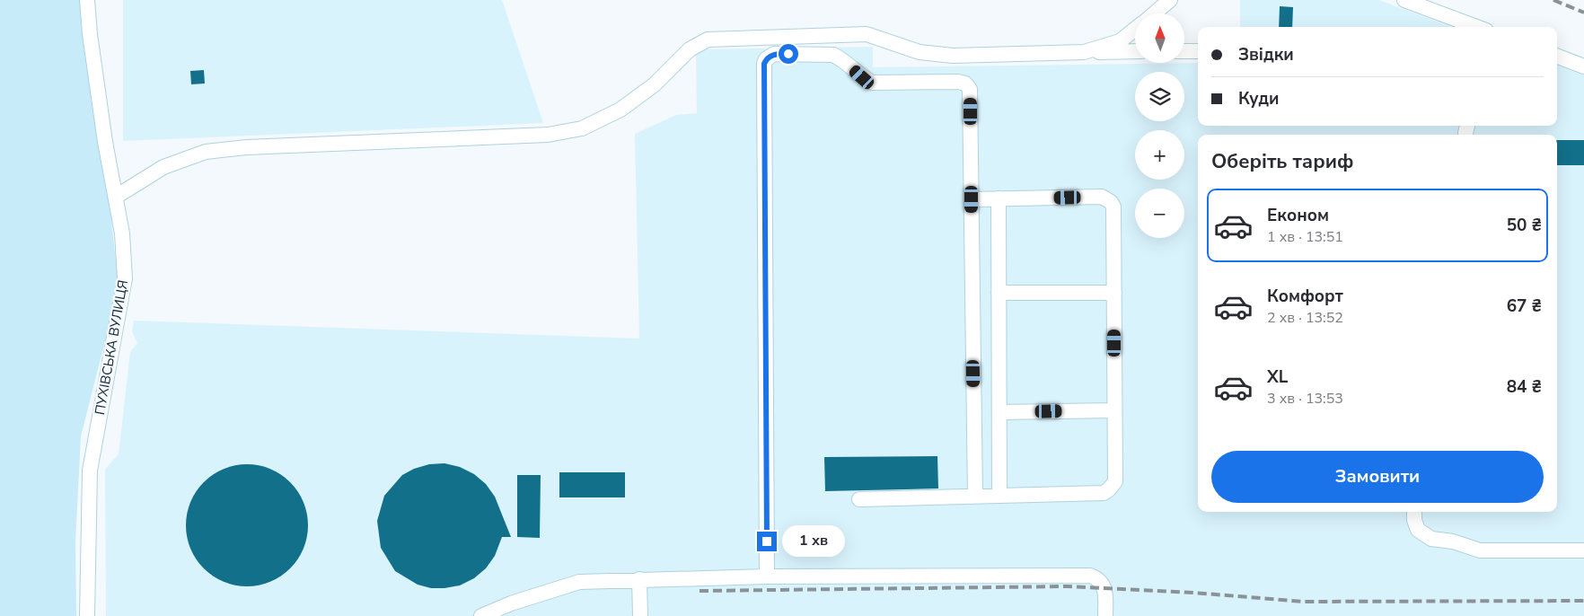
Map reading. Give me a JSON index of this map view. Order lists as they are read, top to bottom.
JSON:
{
  "streets": {
    "street": ["ПУХІВСЬКА ВУЛИЦЯ"]
  },
  "north": "top",
  "page": {
    "map_buttons": ["+", "−"],
    "banner": ["Звідки", "Куди"],
    "heading": "Оберіть тариф",
    "list": [
      {
        "name": "Економ",
        "note": "1 хв · 13:51",
        "value": "50 ₴"
      },
      {
        "name": "Комфорт",
        "note": "2 хв · 13:52",
        "value": "67 ₴"
      },
      {
        "name": "XL",
        "note": "3 хв · 13:53",
        "value": "84 ₴"
      }
    ],
    "buttons": "Замовити",
    "bubble": "1 хв"
  }
}
